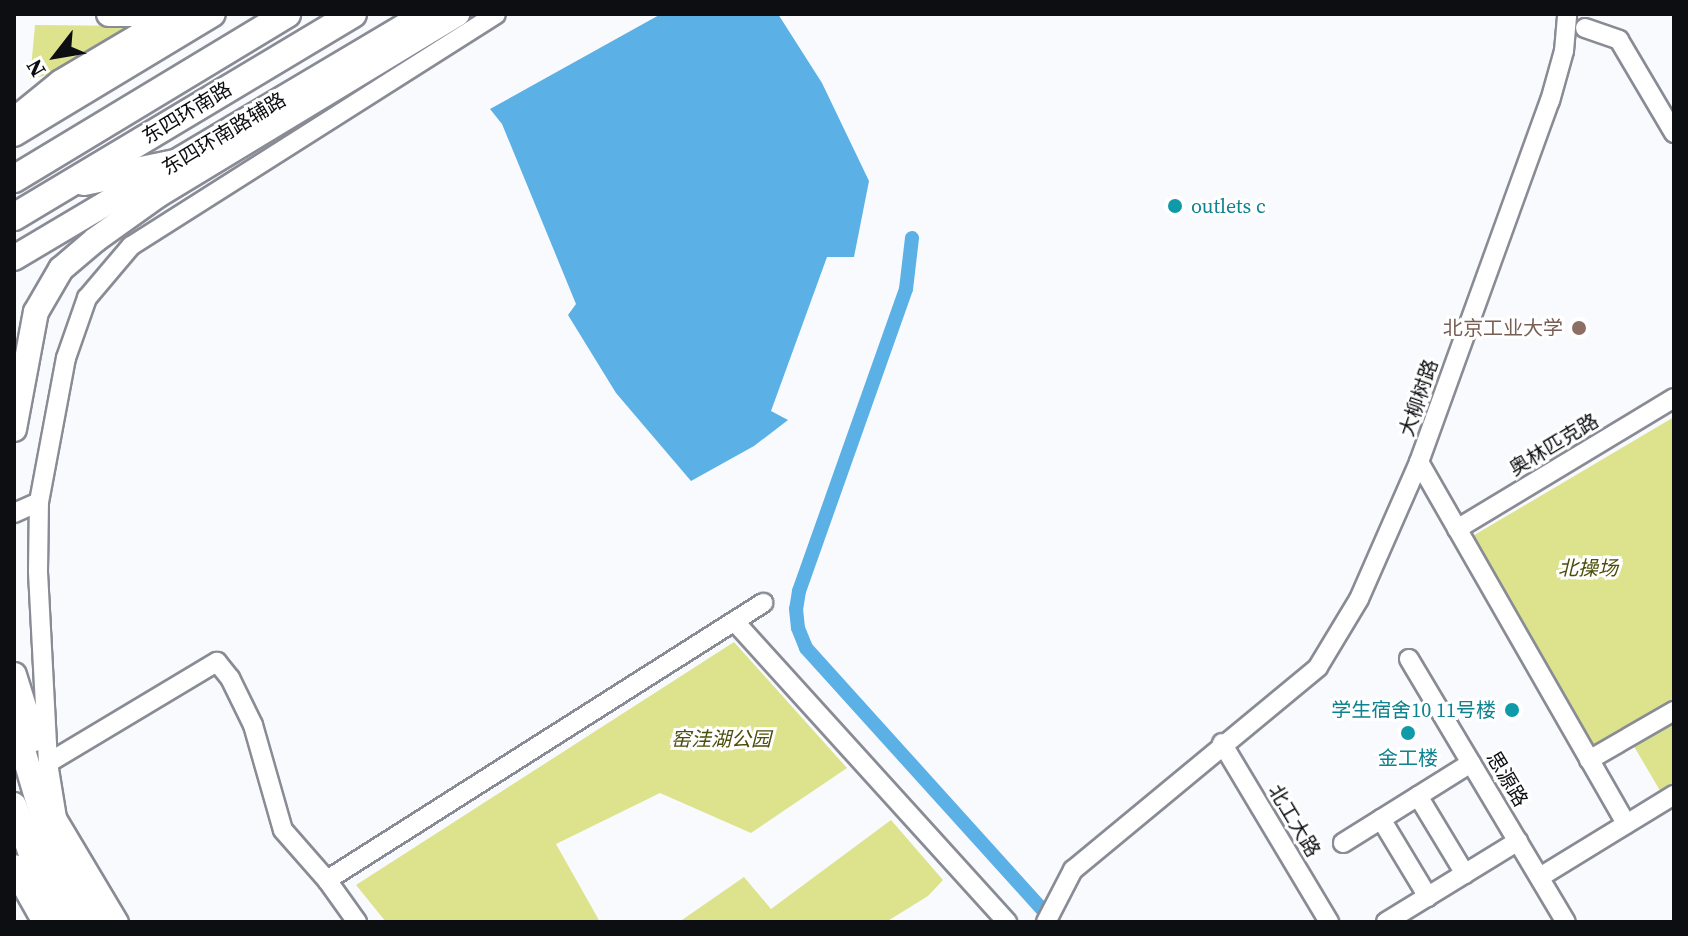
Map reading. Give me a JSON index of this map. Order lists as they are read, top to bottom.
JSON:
{
  "streets": {
    "highway": ["东四环南路"],
    "main road": ["东四环南路辅路"],
    "street": [
      "大柳树路",
      "奥林匹克路",
      "思源路",
      "北工大路"
    ]
  },
  "crossings": [
    ["大柳树路", "北工大路"]
  ],
  "parks": ["北操场", "窑洼湖公园"],
  "places": [
    "outlets c",
    "北京工业大学",
    "学生宿舍10 11号楼",
    "金工楼"
  ],
  "north": "bottom left"
}
